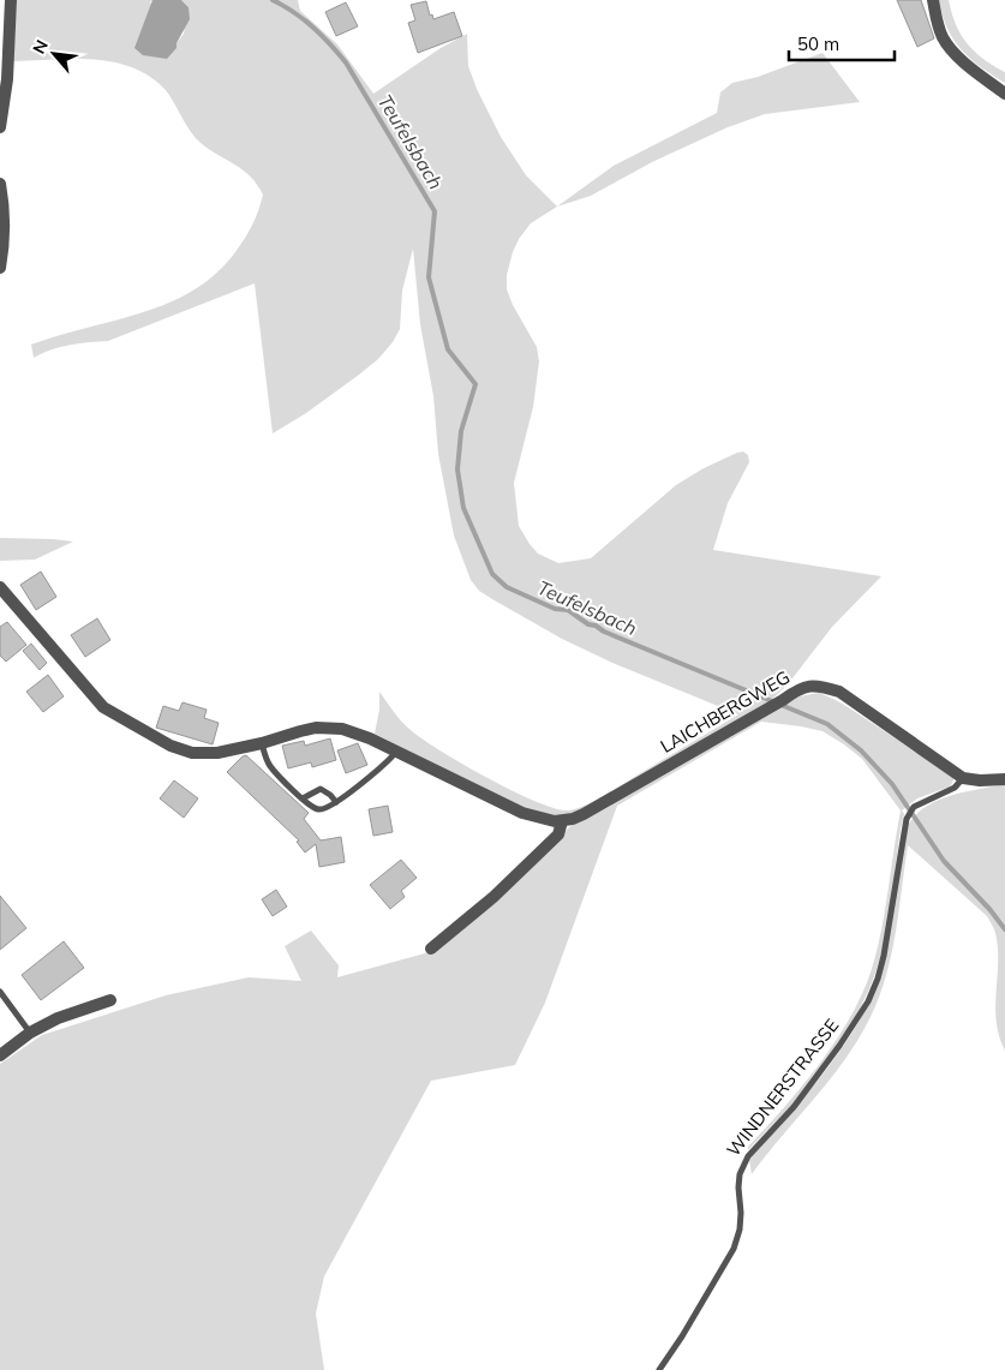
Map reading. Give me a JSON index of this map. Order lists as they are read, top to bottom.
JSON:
{
  "streets": {
    "street": ["LAICHBERGWEG"],
    "lane": ["WINDNERSTRASSE"]
  },
  "crossings": [
    ["LAICHBERGWEG", "WINDNERSTRASSE"]
  ],
  "water": ["Teufelsbach"],
  "scale_bar": "50 m",
  "north": "top left"
}
